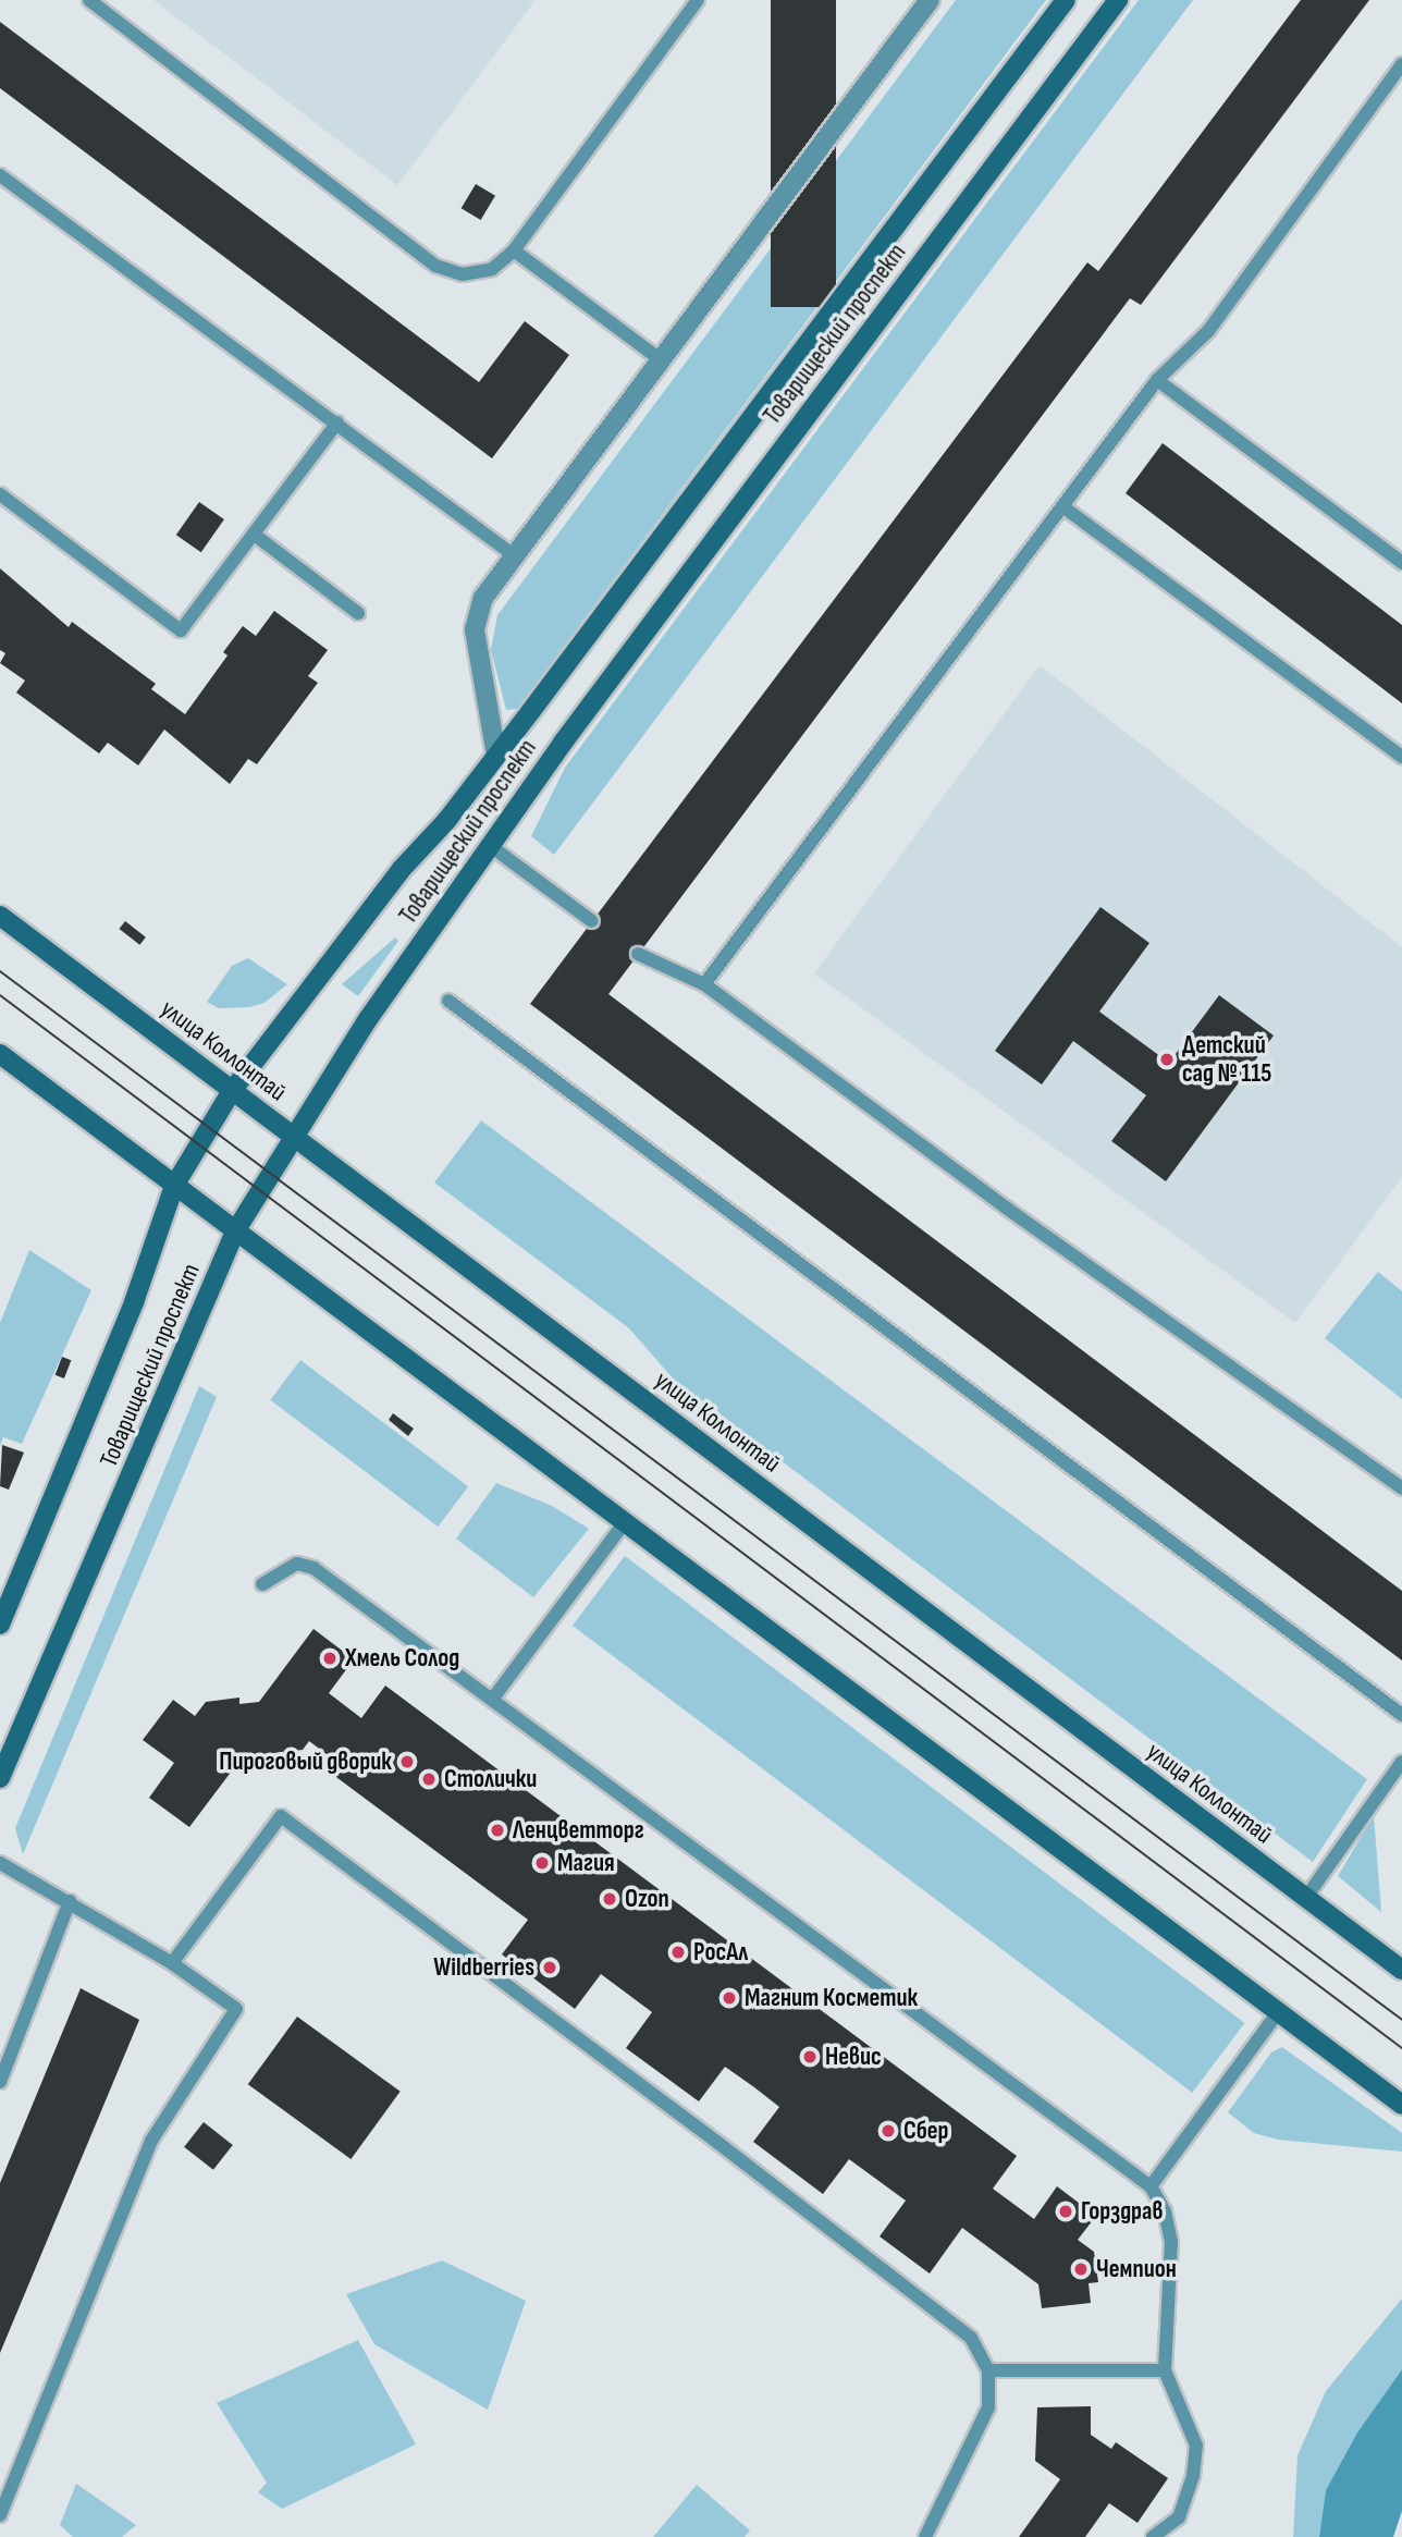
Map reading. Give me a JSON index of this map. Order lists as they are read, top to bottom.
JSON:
{
  "streets": {
    "street": ["Товарищеский проспект", "улица Коллонтай"]
  },
  "crossings": [
    ["Товарищеский проспект", "улица Коллонтай"]
  ],
  "places": [
    "Детский сад № 115",
    "Хмель Солод",
    "Пироговый дворик",
    "Столички",
    "Ленцветторг",
    "Магия",
    "Ozon",
    "РосАл",
    "Wildberries",
    "Магнит Косметик",
    "Невис",
    "Сбер",
    "Горздрав",
    "Чемпион"
  ]
}
